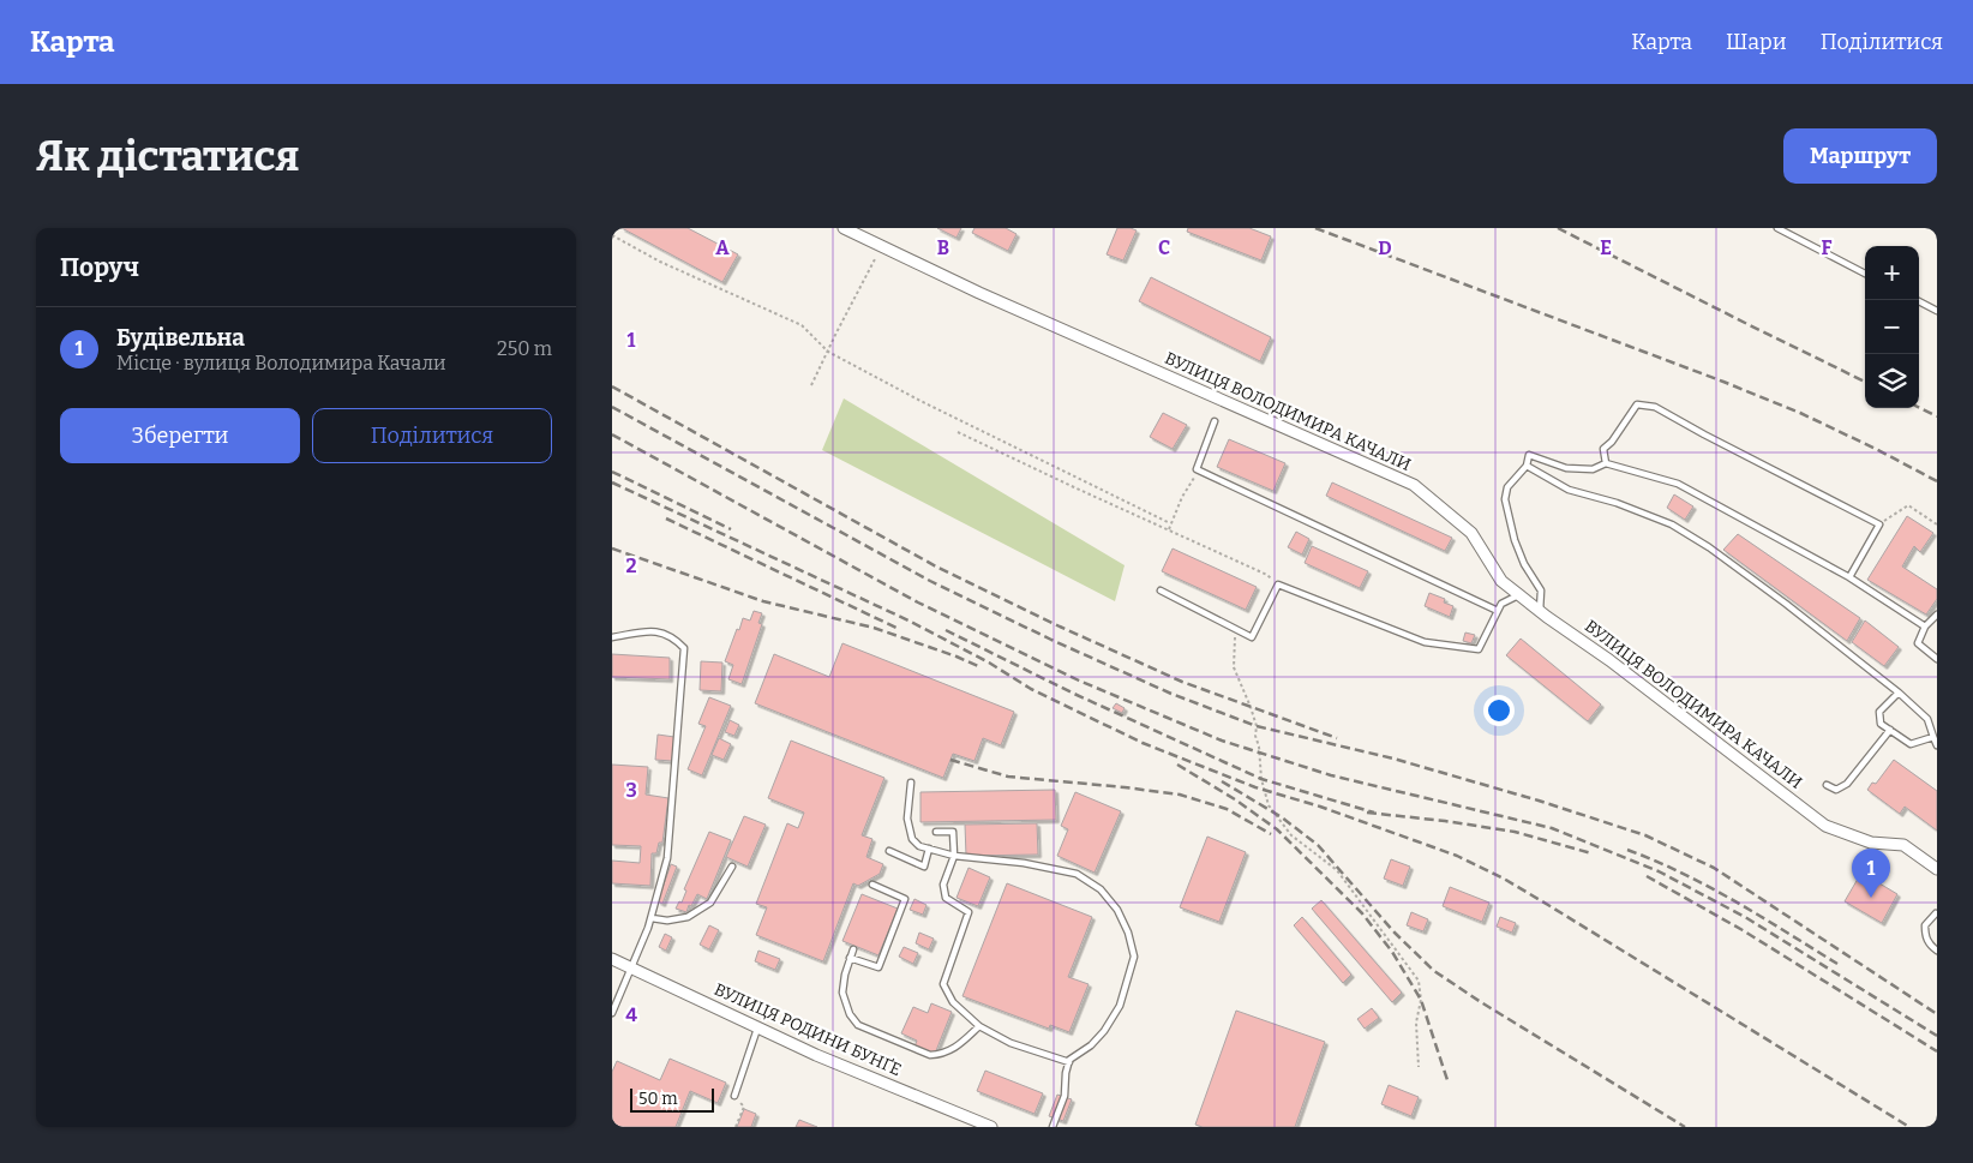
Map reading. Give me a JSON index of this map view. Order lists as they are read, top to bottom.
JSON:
{
  "streets": {
    "street": ["ВУЛИЦЯ ВОЛОДИМИРА КАЧАЛИ", "ВУЛИЦЯ РОДИНИ БУНҐЕ"]
  },
  "scale_bar": "50 m",
  "page": {
    "header": "Карта",
    "nav": ["Карта", "Шари", "Поділитися"],
    "buttons": [
      "Маршрут",
      ["Зберегти", "Поділитися"]
    ],
    "title": "Як дістатися",
    "heading": "Поруч",
    "map_buttons": ["+", "−"],
    "list": [
      {
        "mark": "1",
        "name": "Будівельна",
        "note": "Місце · вулиця Володимира Качали",
        "value": "250 m"
      }
    ],
    "pins": "1",
    "scale": "50 m"
  },
  "grid": {
    "columns": [
      "A",
      "B",
      "C",
      "D",
      "E",
      "F"
    ],
    "rows": [
      "1",
      "2",
      "3",
      "4"
    ]
  }
}
